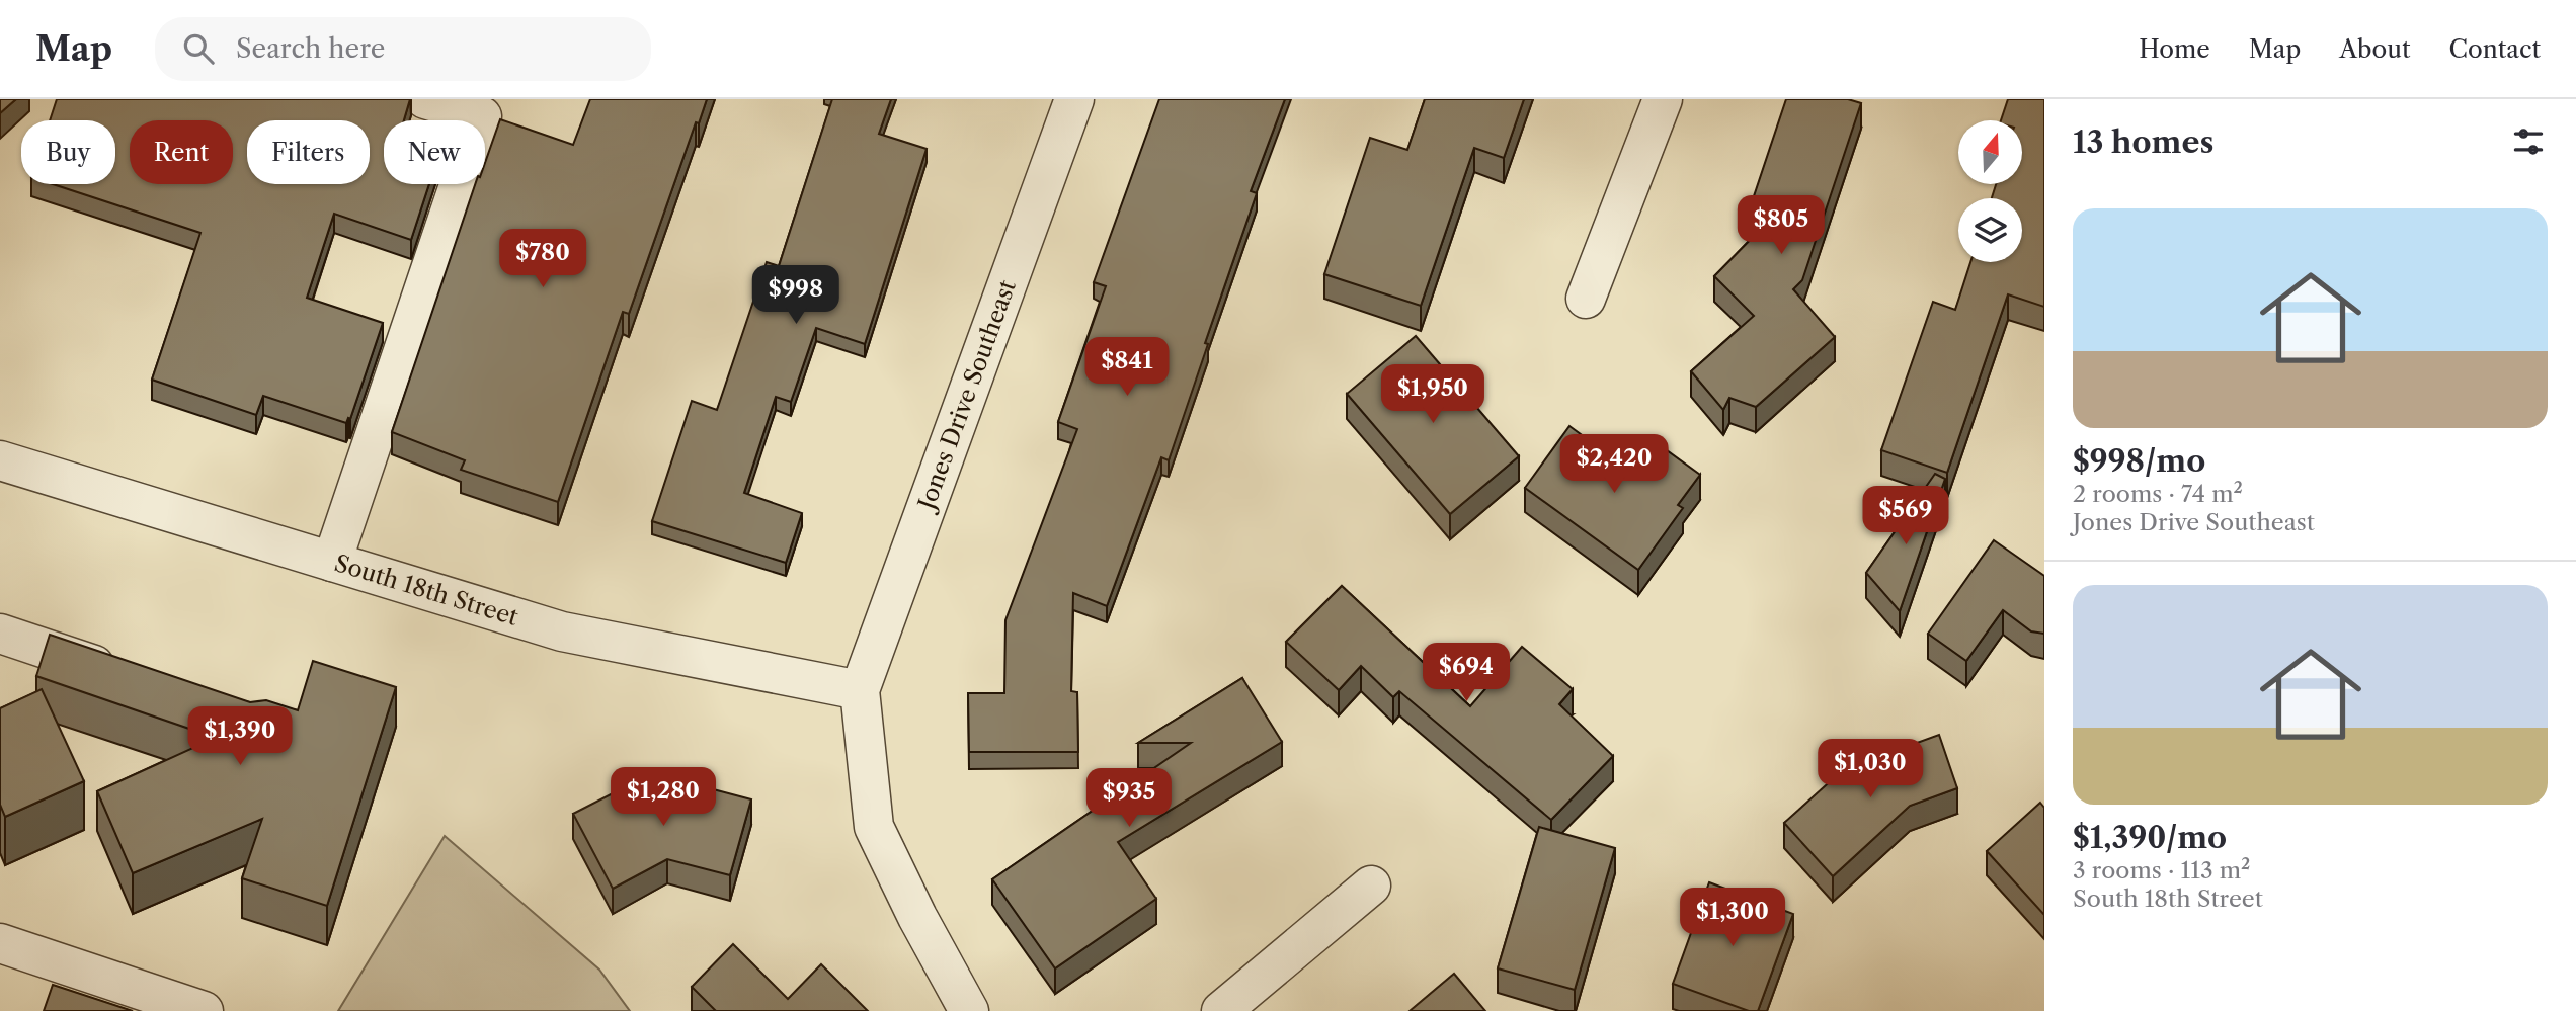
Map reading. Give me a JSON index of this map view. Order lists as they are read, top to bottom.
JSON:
{
  "streets": {
    "street": ["Jones Drive Southeast", "South 18th Street"]
  },
  "crossings": [
    ["Jones Drive Southeast", "South 18th Street"]
  ],
  "north": "top",
  "page": {
    "header": "Map",
    "search": "Search here",
    "nav": [
      "Home",
      "Map",
      "About",
      "Contact"
    ],
    "heading": "13 homes",
    "chip": [
      "Buy",
      "Rent",
      "Filters",
      "New"
    ],
    "list": [
      {
        "name": "$998/mo",
        "note": "2 rooms · 74 m² · Jones Drive Southeast"
      },
      {
        "name": "$1,390/mo",
        "note": "3 rooms · 113 m² · South 18th Street"
      }
    ],
    "price": [
      "$805",
      "$780",
      "$998",
      "$841",
      "$1,950",
      "$2,420",
      "$569",
      "$694",
      "$1,390",
      "$1,030",
      "$1,280",
      "$935",
      "$1,300"
    ]
  }
}
